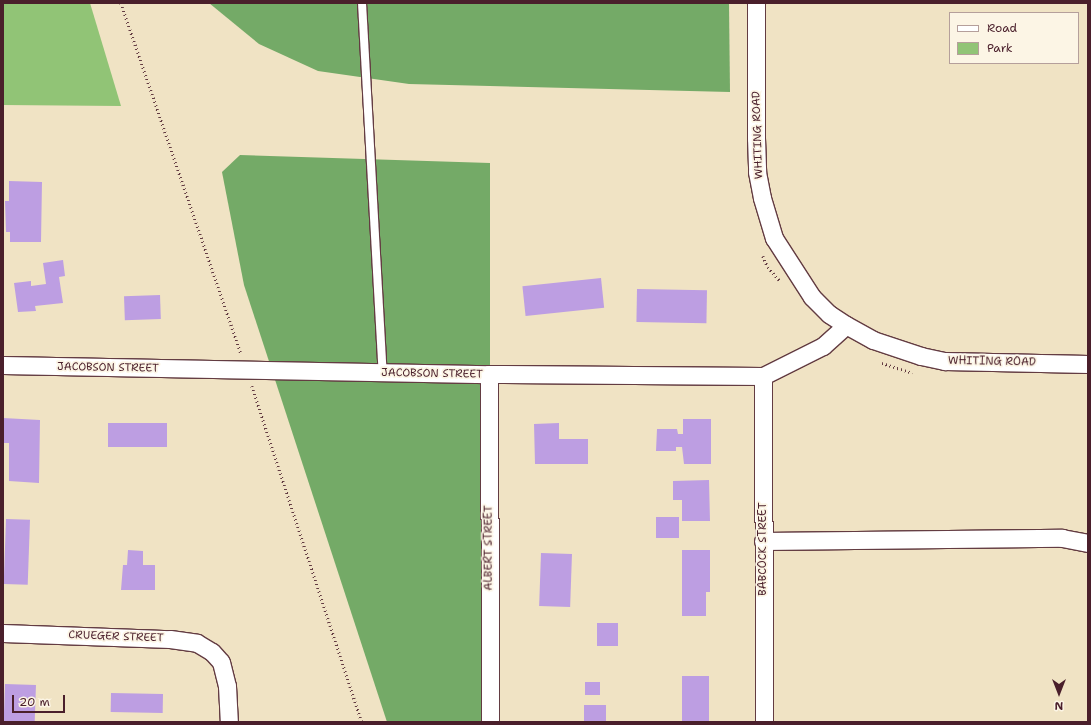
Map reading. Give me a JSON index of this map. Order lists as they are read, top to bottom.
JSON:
{
  "streets": {
    "street": [
      "WHITING ROAD",
      "JACOBSON STREET",
      "ALBERT STREET",
      "BABCOCK STREET",
      "CRUEGER STREET"
    ]
  },
  "crossings": [
    ["WHITING ROAD", "JACOBSON STREET"],
    ["JACOBSON STREET", "ALBERT STREET"],
    ["JACOBSON STREET", "BABCOCK STREET"]
  ],
  "legend": ["Road", "Park"],
  "scale_bar": "20 m",
  "north": "bottom"
}
